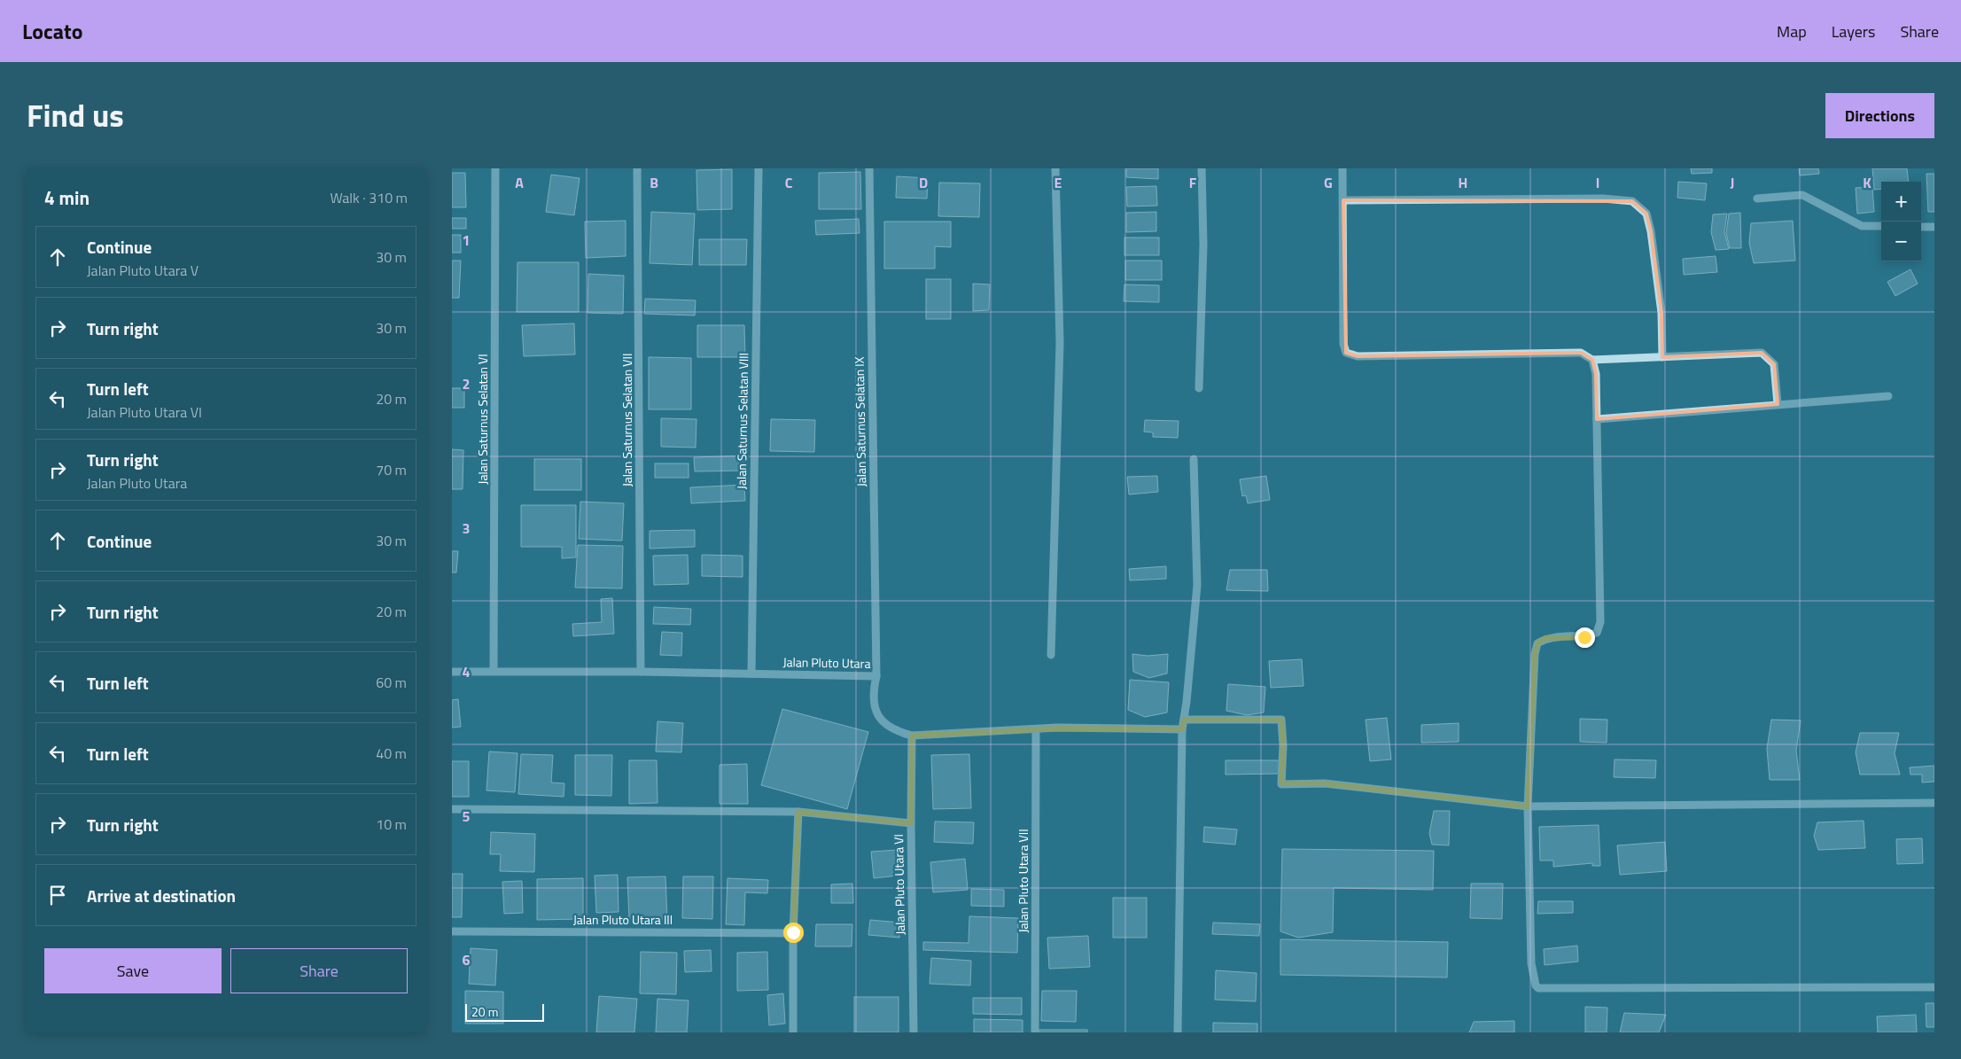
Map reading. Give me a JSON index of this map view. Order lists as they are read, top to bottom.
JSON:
{
  "streets": {
    "street": [
      "Jalan Saturnus Selatan VI",
      "Jalan Saturnus Selatan VII",
      "Jalan Saturnus Selatan VIII",
      "Jalan Saturnus Selatan IX",
      "Jalan Pluto Utara",
      "Jalan Pluto Utara VII",
      "Jalan Pluto Utara VI",
      "Jalan Pluto Utara III"
    ]
  },
  "crossings": [
    ["Jalan Saturnus Selatan VI", "Jalan Pluto Utara"],
    ["Jalan Saturnus Selatan VII", "Jalan Pluto Utara"],
    ["Jalan Saturnus Selatan VIII", "Jalan Pluto Utara"],
    ["Jalan Saturnus Selatan IX", "Jalan Pluto Utara"],
    ["Jalan Pluto Utara", "Jalan Pluto Utara VII"],
    ["Jalan Pluto Utara", "Jalan Pluto Utara VI"]
  ],
  "scale_bar": "20 m",
  "page": {
    "header": "Locato",
    "nav": ["Map", "Layers", "Share"],
    "title": "Find us",
    "buttons": [
      "Directions",
      ["Save", "Share"]
    ],
    "heading": ["4 min", "Walk · 310 m"],
    "map_buttons": ["+", "−"],
    "list": [
      ["Continue", "Jalan Pluto Utara V", "30 m"],
      ["Turn right", "30 m"],
      ["Turn left", "Jalan Pluto Utara VI", "20 m"],
      ["Turn right", "Jalan Pluto Utara", "70 m"],
      ["Continue", "30 m"],
      ["Turn right", "20 m"],
      ["Turn left", "60 m"],
      ["Turn left", "40 m"],
      ["Turn right", "10 m"],
      "Arrive at destination"
    ],
    "scale": "20 m"
  },
  "grid": {
    "columns": [
      "A",
      "B",
      "C",
      "D",
      "E",
      "F",
      "G",
      "H",
      "I",
      "J",
      "K"
    ],
    "rows": [
      "1",
      "2",
      "3",
      "4",
      "5",
      "6"
    ]
  }
}
